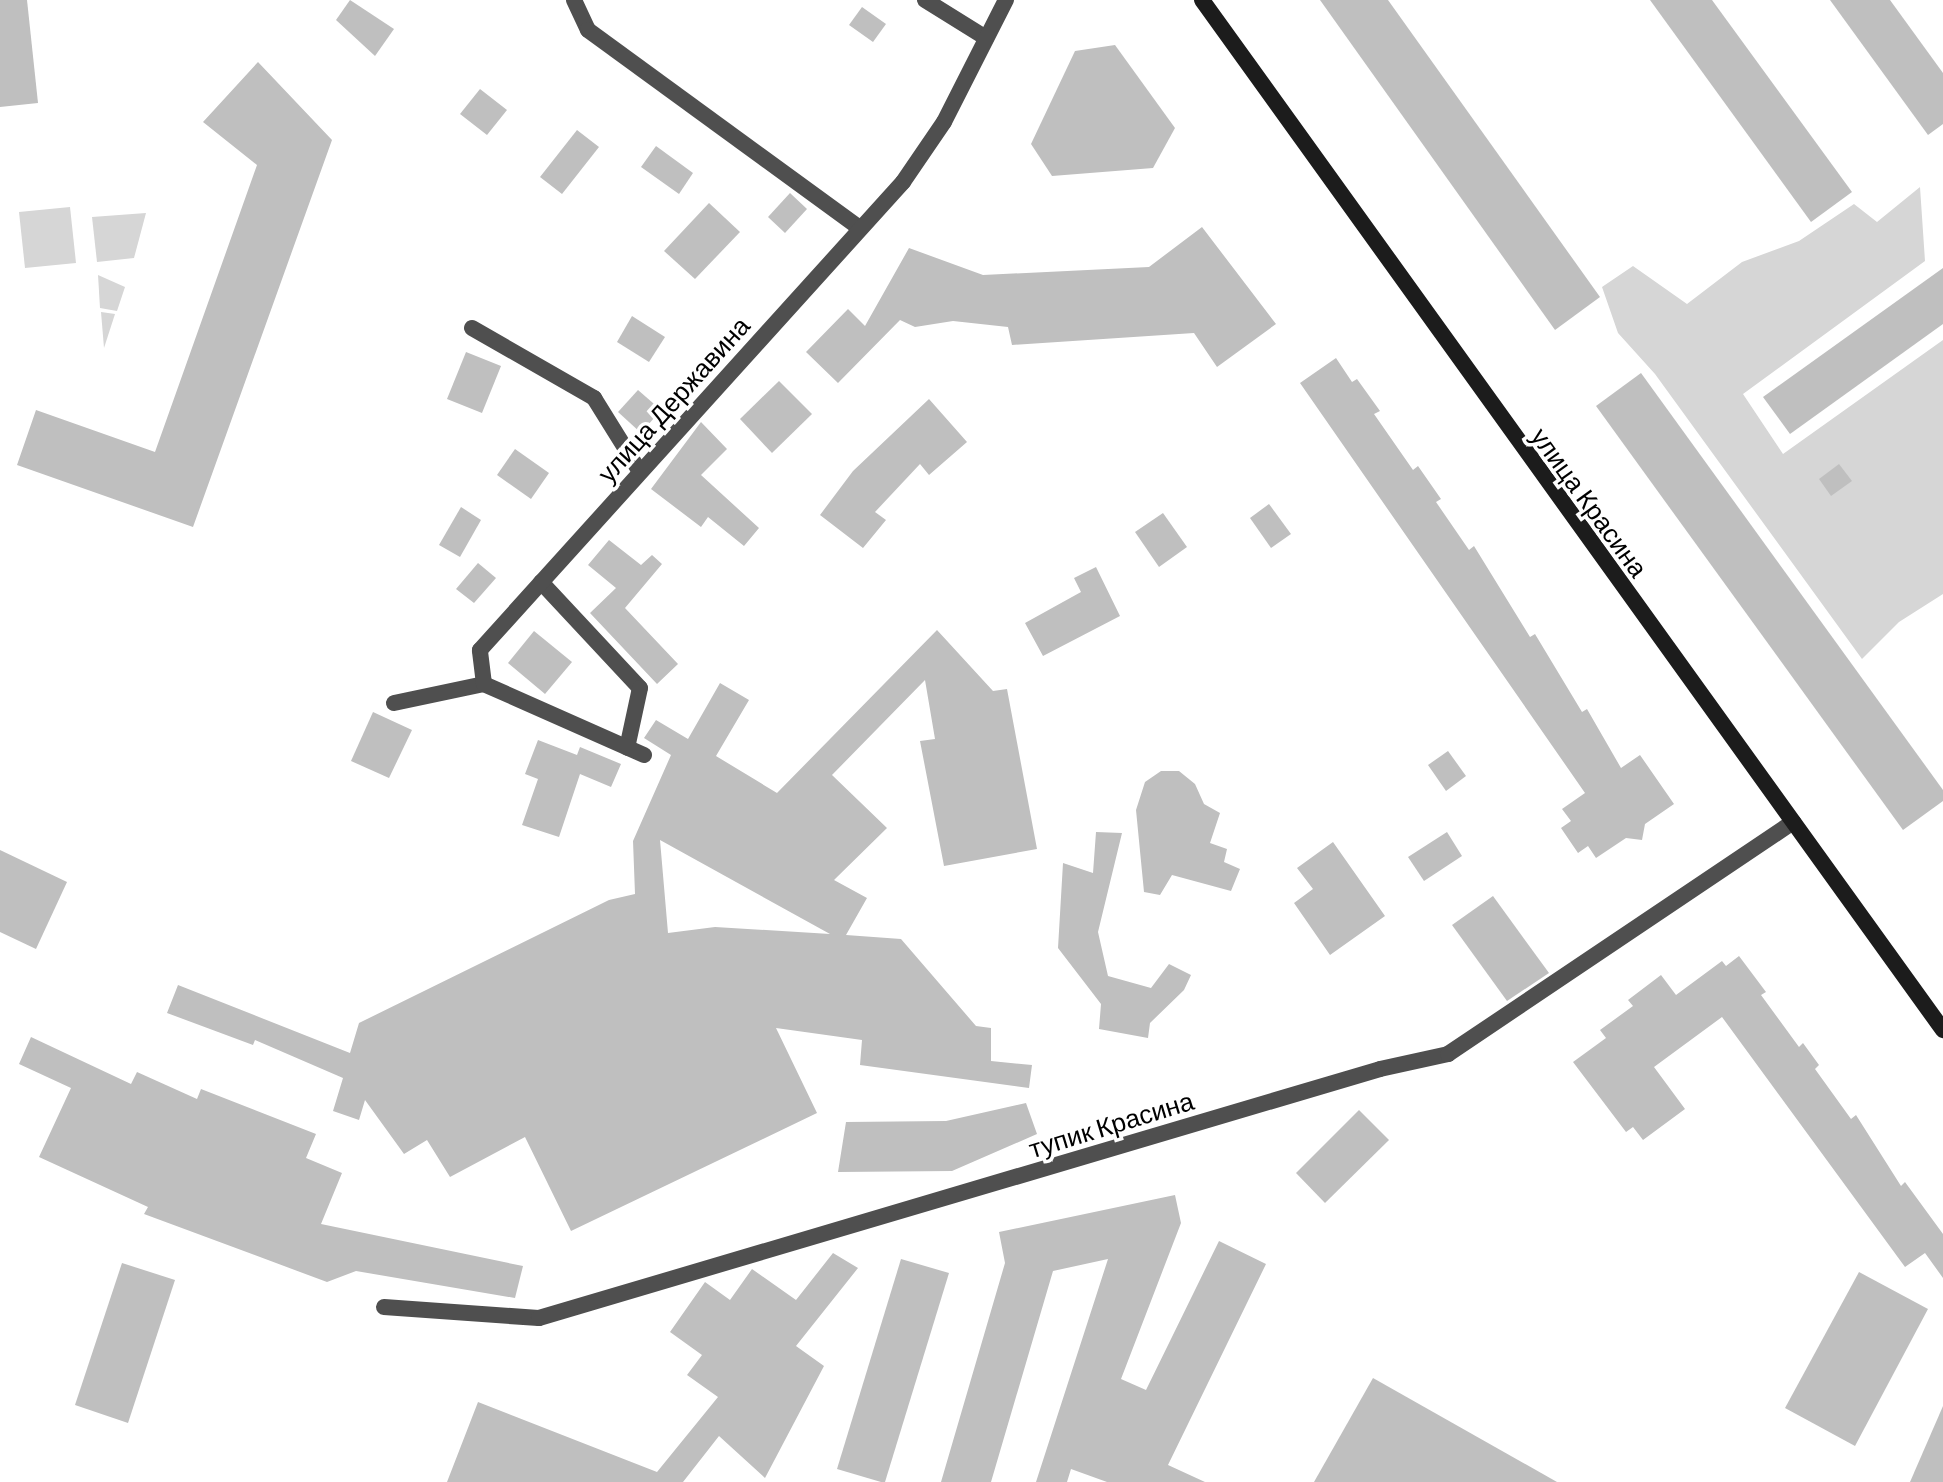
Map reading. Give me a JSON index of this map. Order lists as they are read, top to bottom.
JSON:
{
  "streets": {
    "main road": ["улица Красина"],
    "street": ["улица Державина", "тупик Красина"]
  },
  "crossings": [
    ["улица Красина", "тупик Красина"]
  ]
}
